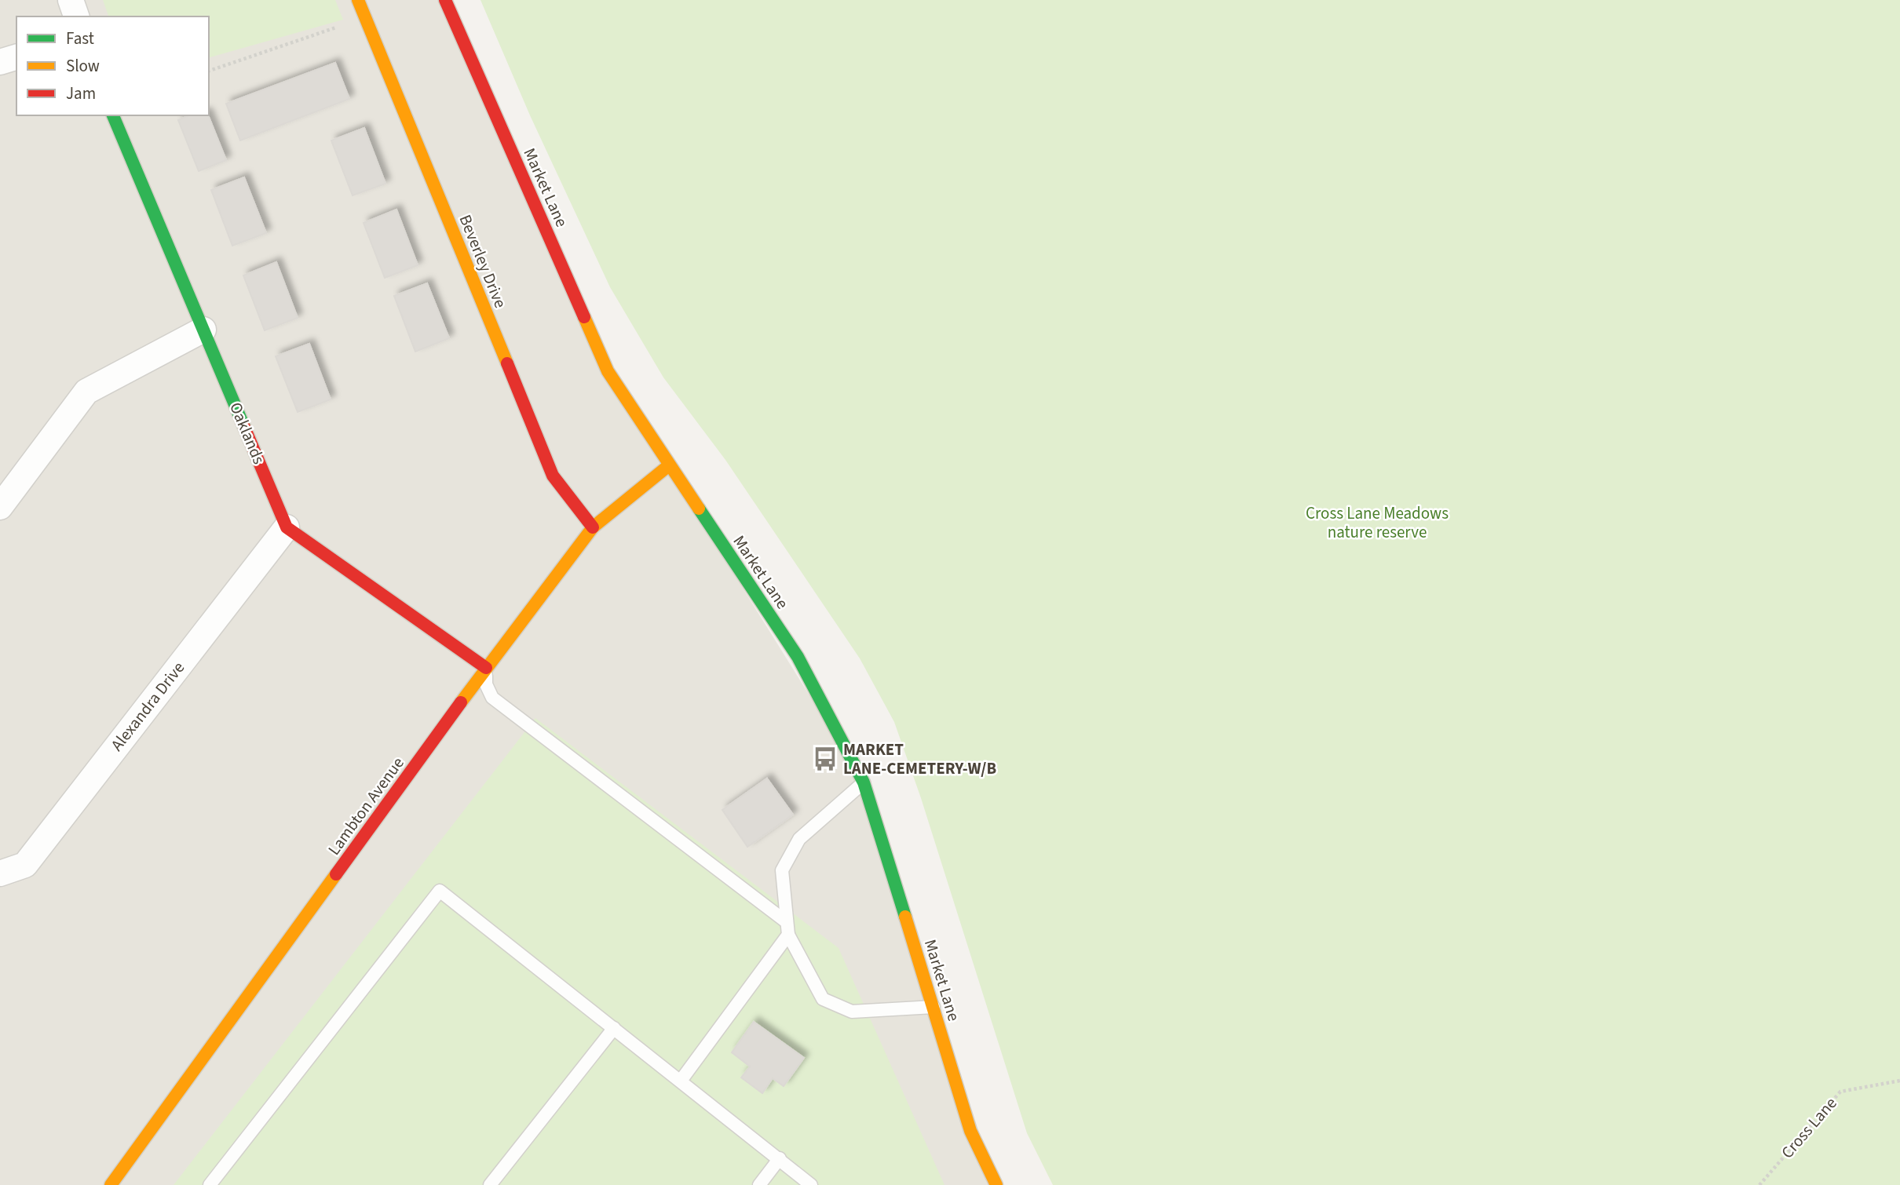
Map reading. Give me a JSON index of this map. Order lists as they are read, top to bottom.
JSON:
{
  "streets": {
    "street": [
      "Market Lane",
      "Beverley Drive",
      "Oaklands",
      "Alexandra Drive",
      "Lambton Avenue"
    ],
    "path": ["Cross Lane"]
  },
  "crossings": [
    ["Market Lane", "Lambton Avenue"],
    ["Beverley Drive", "Lambton Avenue"],
    ["Oaklands", "Alexandra Drive"]
  ],
  "parks": ["Cross Lane Meadows nature reserve"],
  "places": {
    "bus stop": ["MARKET LANE-CEMETERY-W/B"]
  },
  "legend": ["Fast", "Slow", "Jam"]
}
